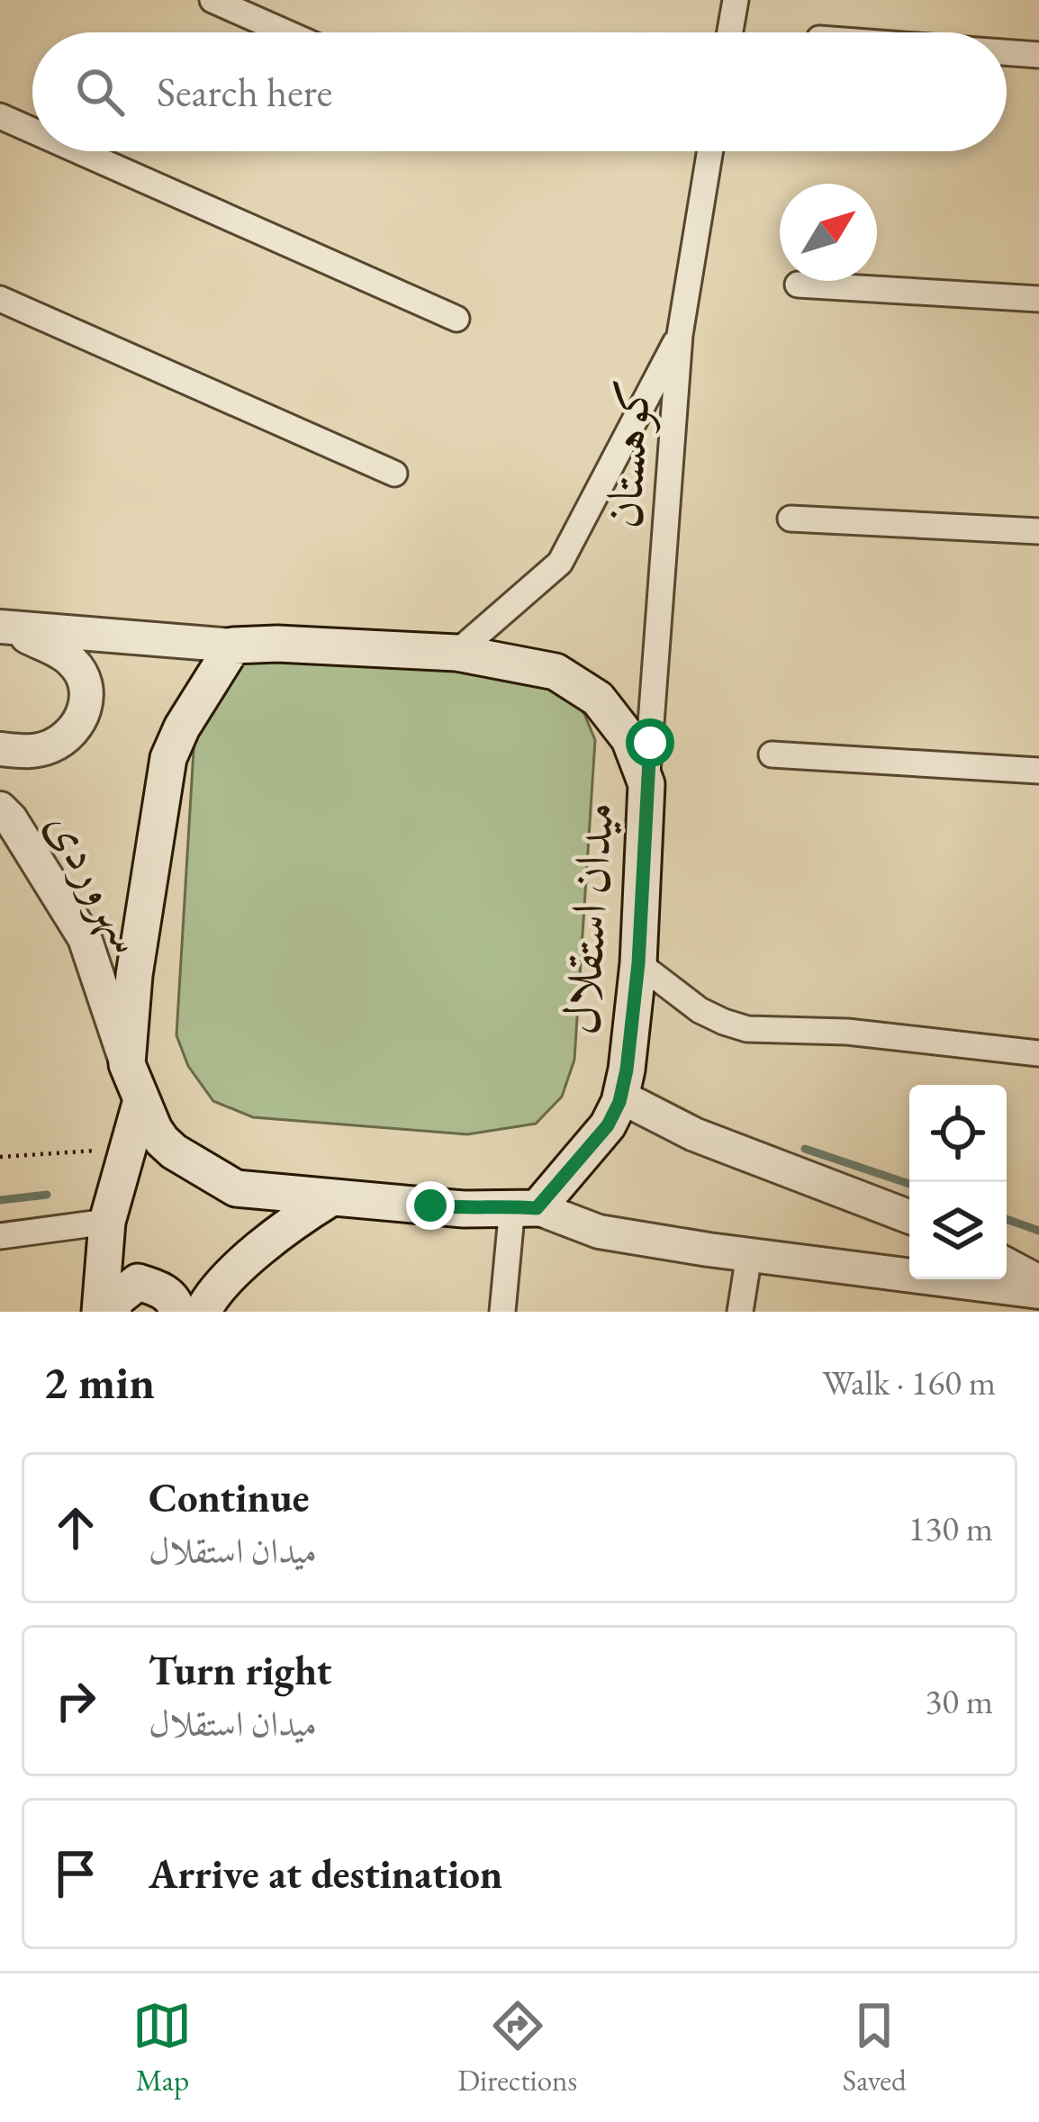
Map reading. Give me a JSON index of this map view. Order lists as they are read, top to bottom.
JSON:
{
  "streets": {
    "main road": ["میدان استقلال"],
    "street": ["کوهستان", "سهروردی"]
  },
  "crossings": [
    ["کوهستان", "میدان استقلال"]
  ],
  "north": "top right",
  "page": {
    "search": "Search here",
    "heading": ["2 min", "Walk · 160 m"],
    "list": [
      ["Continue", "میدان استقلال", "130 m"],
      ["Turn right", "میدان استقلال", "30 m"],
      "Arrive at destination"
    ],
    "nav": ["Map", "Directions", "Saved"]
  }
}
